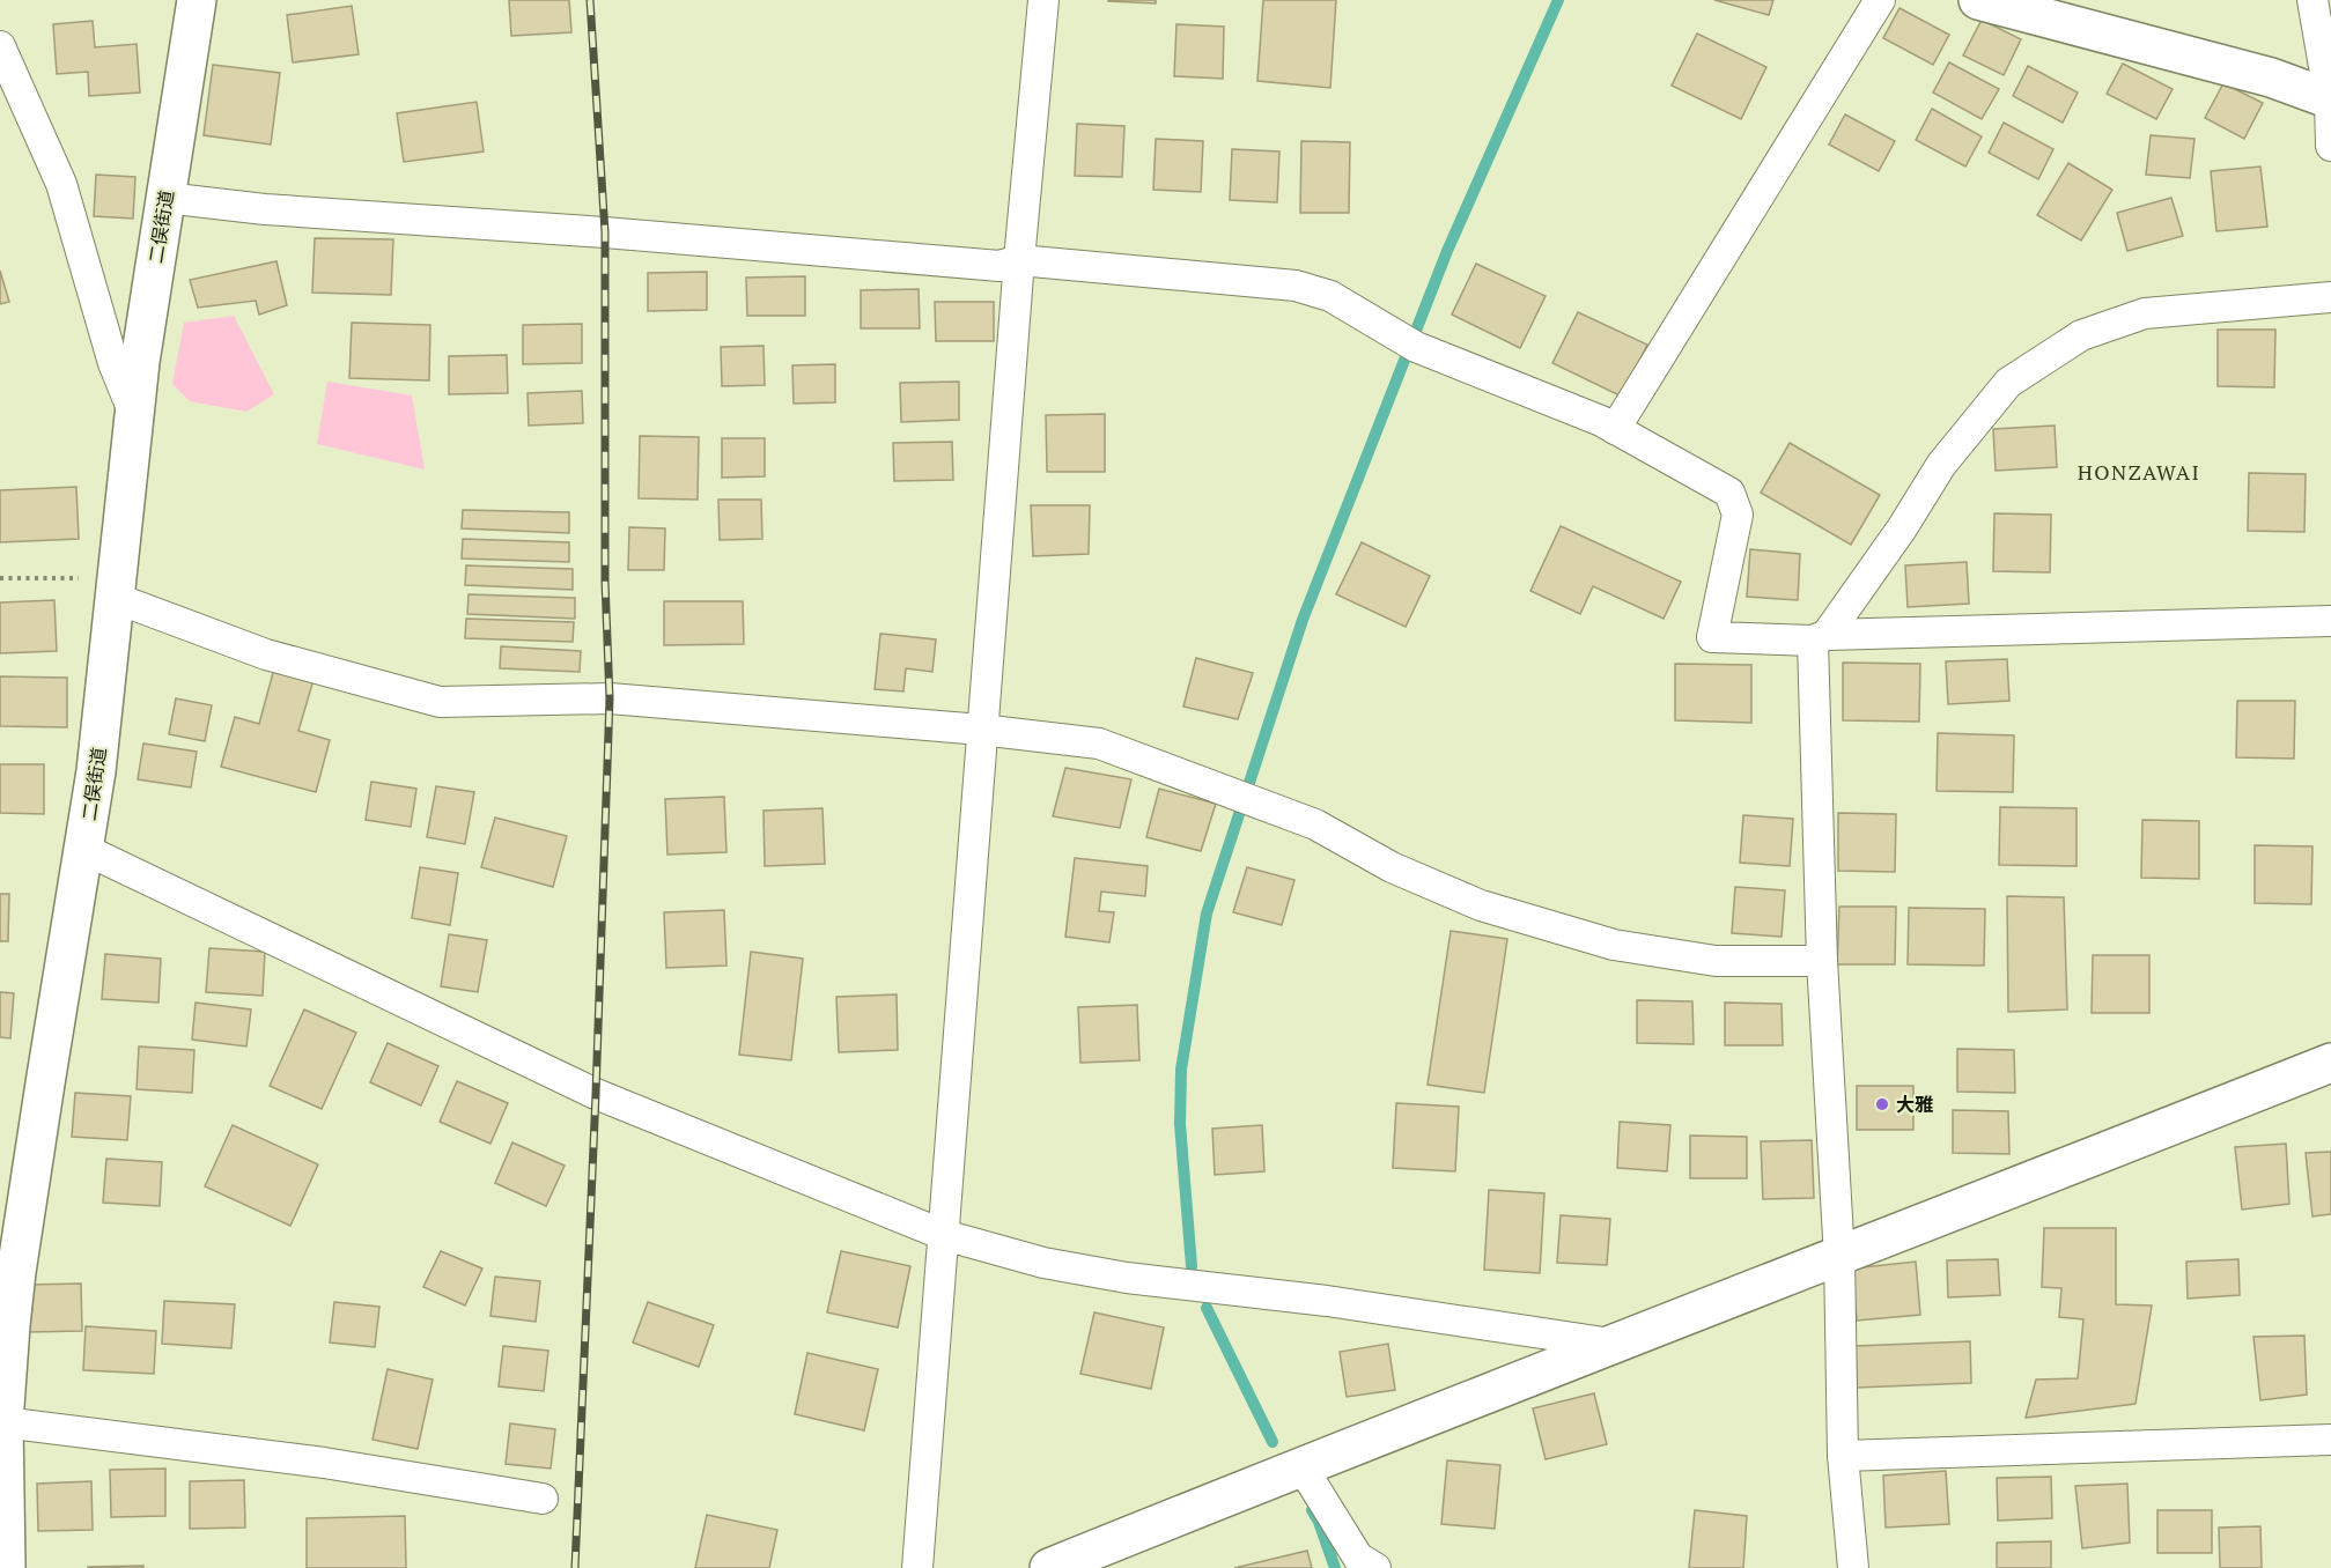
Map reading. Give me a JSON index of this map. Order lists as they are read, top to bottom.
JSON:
{
  "streets": {
    "street": ["二俣街道"]
  },
  "districts": ["HONZAWAI"],
  "places": ["大雅"]
}
